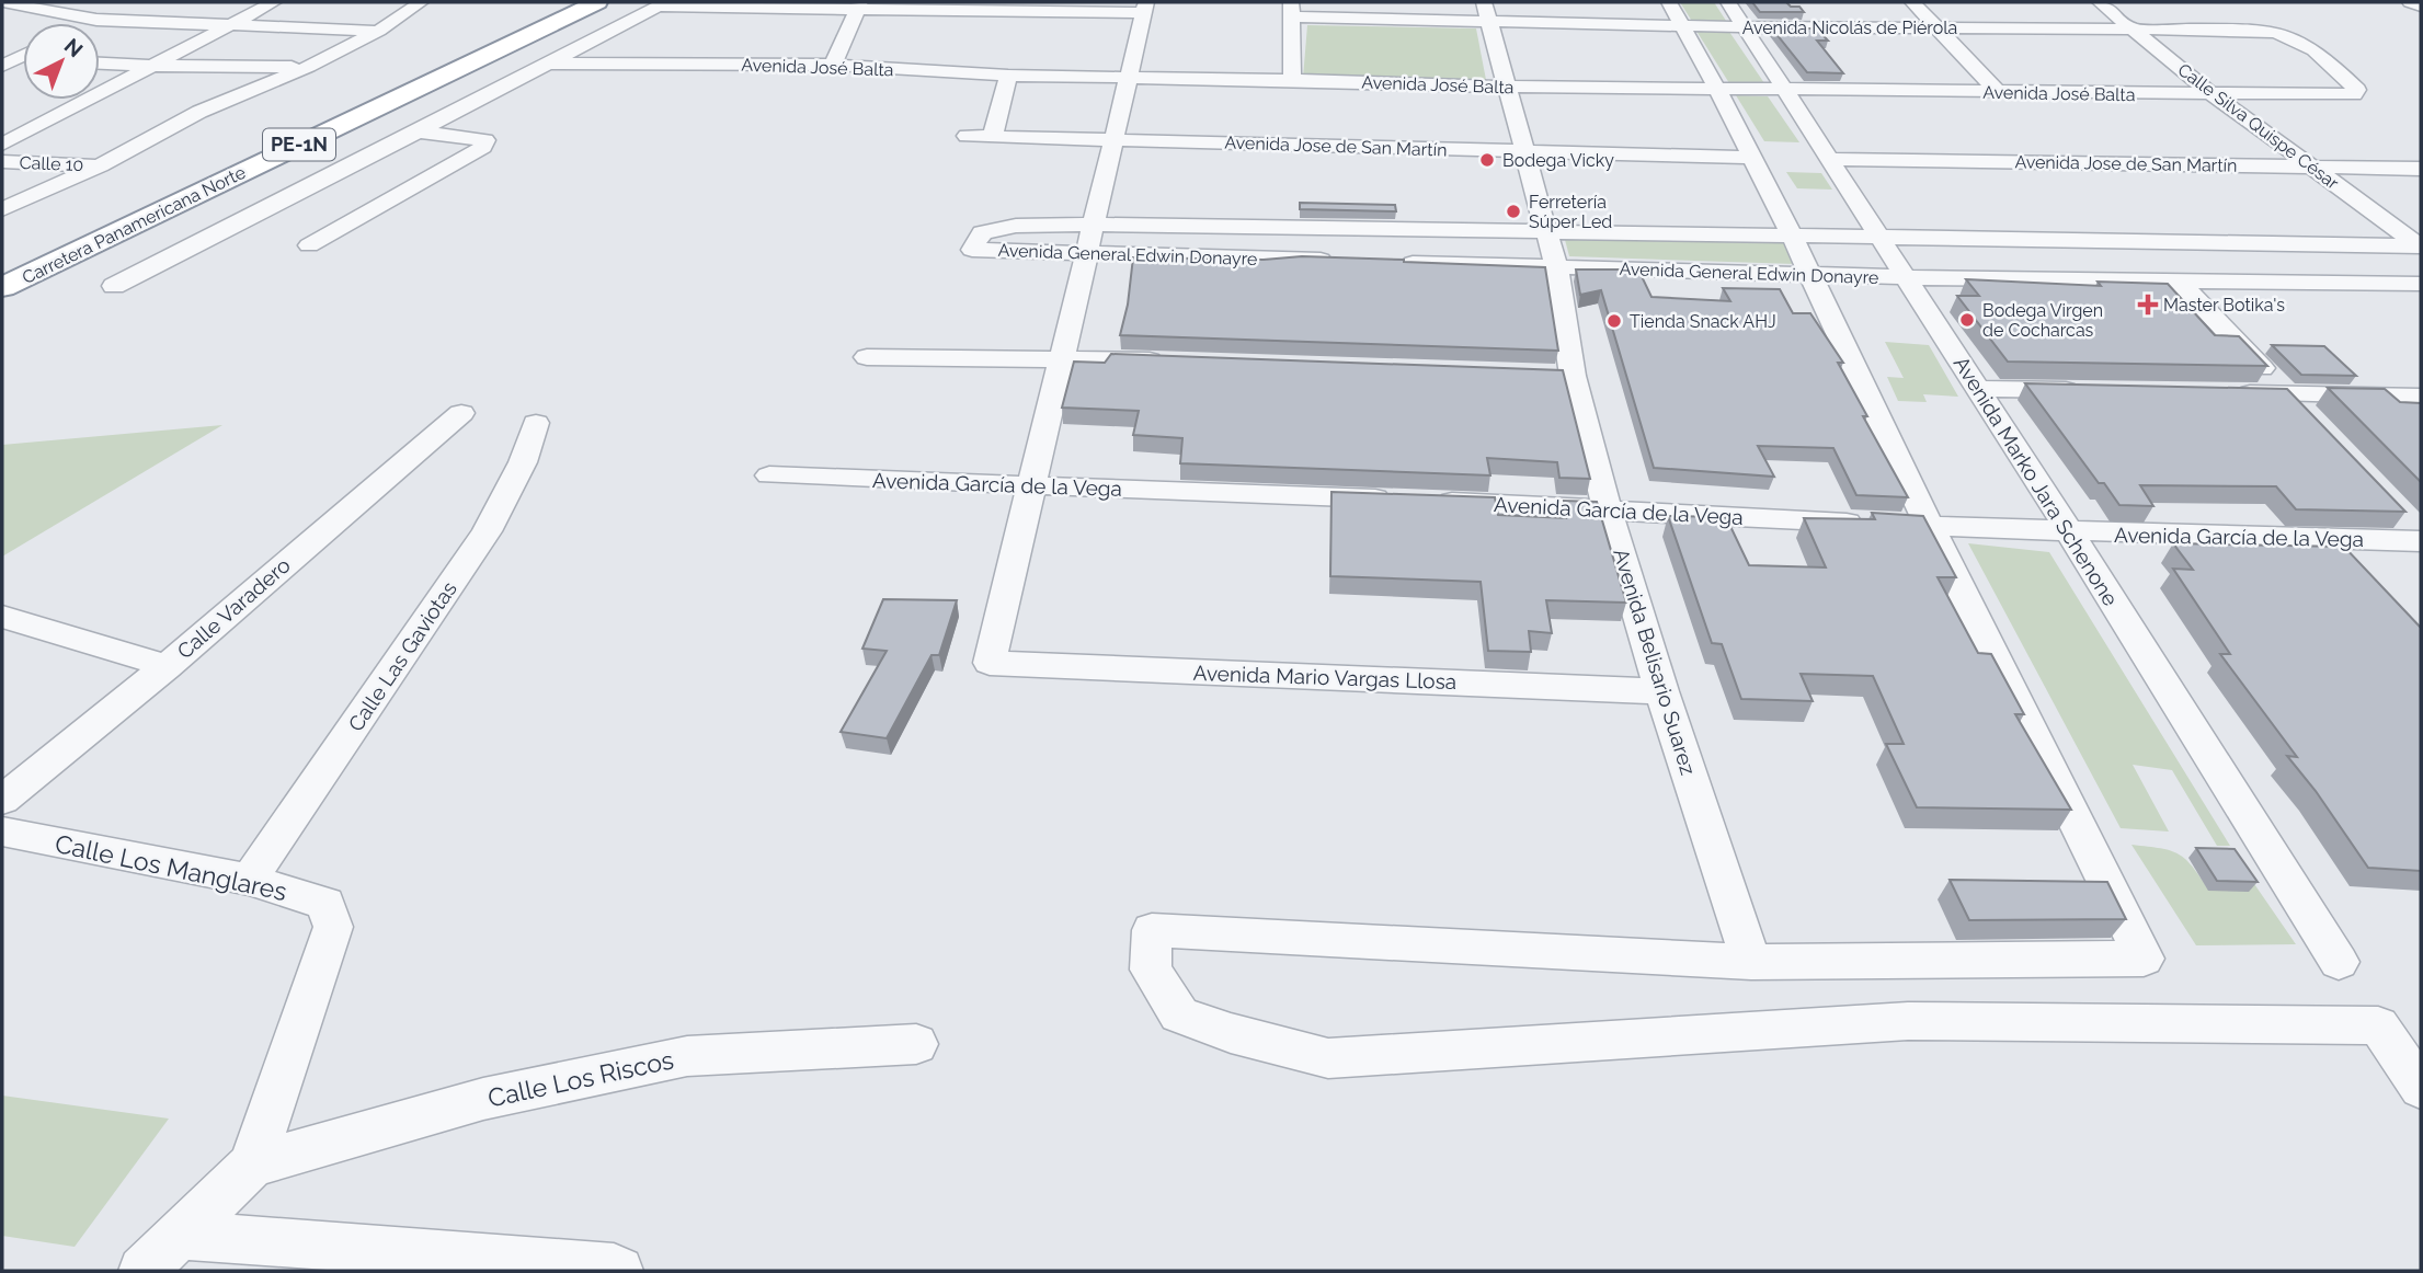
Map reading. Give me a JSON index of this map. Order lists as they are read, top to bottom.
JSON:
{
  "streets": {
    "highway": ["PE-1N", "Carretera Panamericana Norte"],
    "street": [
      "Avenida Nicolás de Piérola",
      "Avenida José Balta",
      "Calle Silva Quispe César",
      "Avenida Jose de San Martín",
      "Calle 10",
      "Avenida General Edwin Donayre",
      "Avenida Marko Jara Schenone",
      "Avenida García de la Vega",
      "Calle Varadero",
      "Calle Las Gaviotas",
      "Avenida Belisario Suarez",
      "Avenida Mario Vargas Llosa",
      "Calle Los Manglares",
      "Calle Los Riscos"
    ]
  },
  "crossings": [
    ["Avenida Nicolás de Piérola", "Avenida José Balta"],
    ["Avenida Nicolás de Piérola", "Calle Silva Quispe César"],
    ["Avenida Nicolás de Piérola", "Avenida Marko Jara Schenone"],
    ["Avenida Nicolás de Piérola", "Avenida Belisario Suarez"],
    ["Avenida José Balta", "Calle Silva Quispe César"],
    ["Avenida José Balta", "Avenida Marko Jara Schenone"],
    ["Avenida José Balta", "Avenida Belisario Suarez"],
    ["Calle Silva Quispe César", "Avenida Jose de San Martín"],
    ["Calle Silva Quispe César", "Avenida General Edwin Donayre"],
    ["Avenida Jose de San Martín", "Avenida Marko Jara Schenone"],
    ["Avenida Jose de San Martín", "Avenida Belisario Suarez"],
    ["Avenida General Edwin Donayre", "Avenida Marko Jara Schenone"],
    ["Avenida General Edwin Donayre", "Avenida Belisario Suarez"],
    ["Avenida Marko Jara Schenone", "Avenida García de la Vega"],
    ["Avenida García de la Vega", "Avenida Belisario Suarez"],
    ["Avenida García de la Vega", "Avenida Mario Vargas Llosa"],
    ["Calle Las Gaviotas", "Calle Los Manglares"],
    ["Avenida Belisario Suarez", "Avenida Mario Vargas Llosa"],
    ["Calle Los Manglares", "Calle Los Riscos"]
  ],
  "places": {
    "other": [
      "Bodega Vicky",
      "Ferretería Súper Led",
      "Bodega Virgen de Cocharcas",
      "Tienda Snack AHJ"
    ],
    "health": ["Master Botika's"]
  },
  "north": "top right"
}
